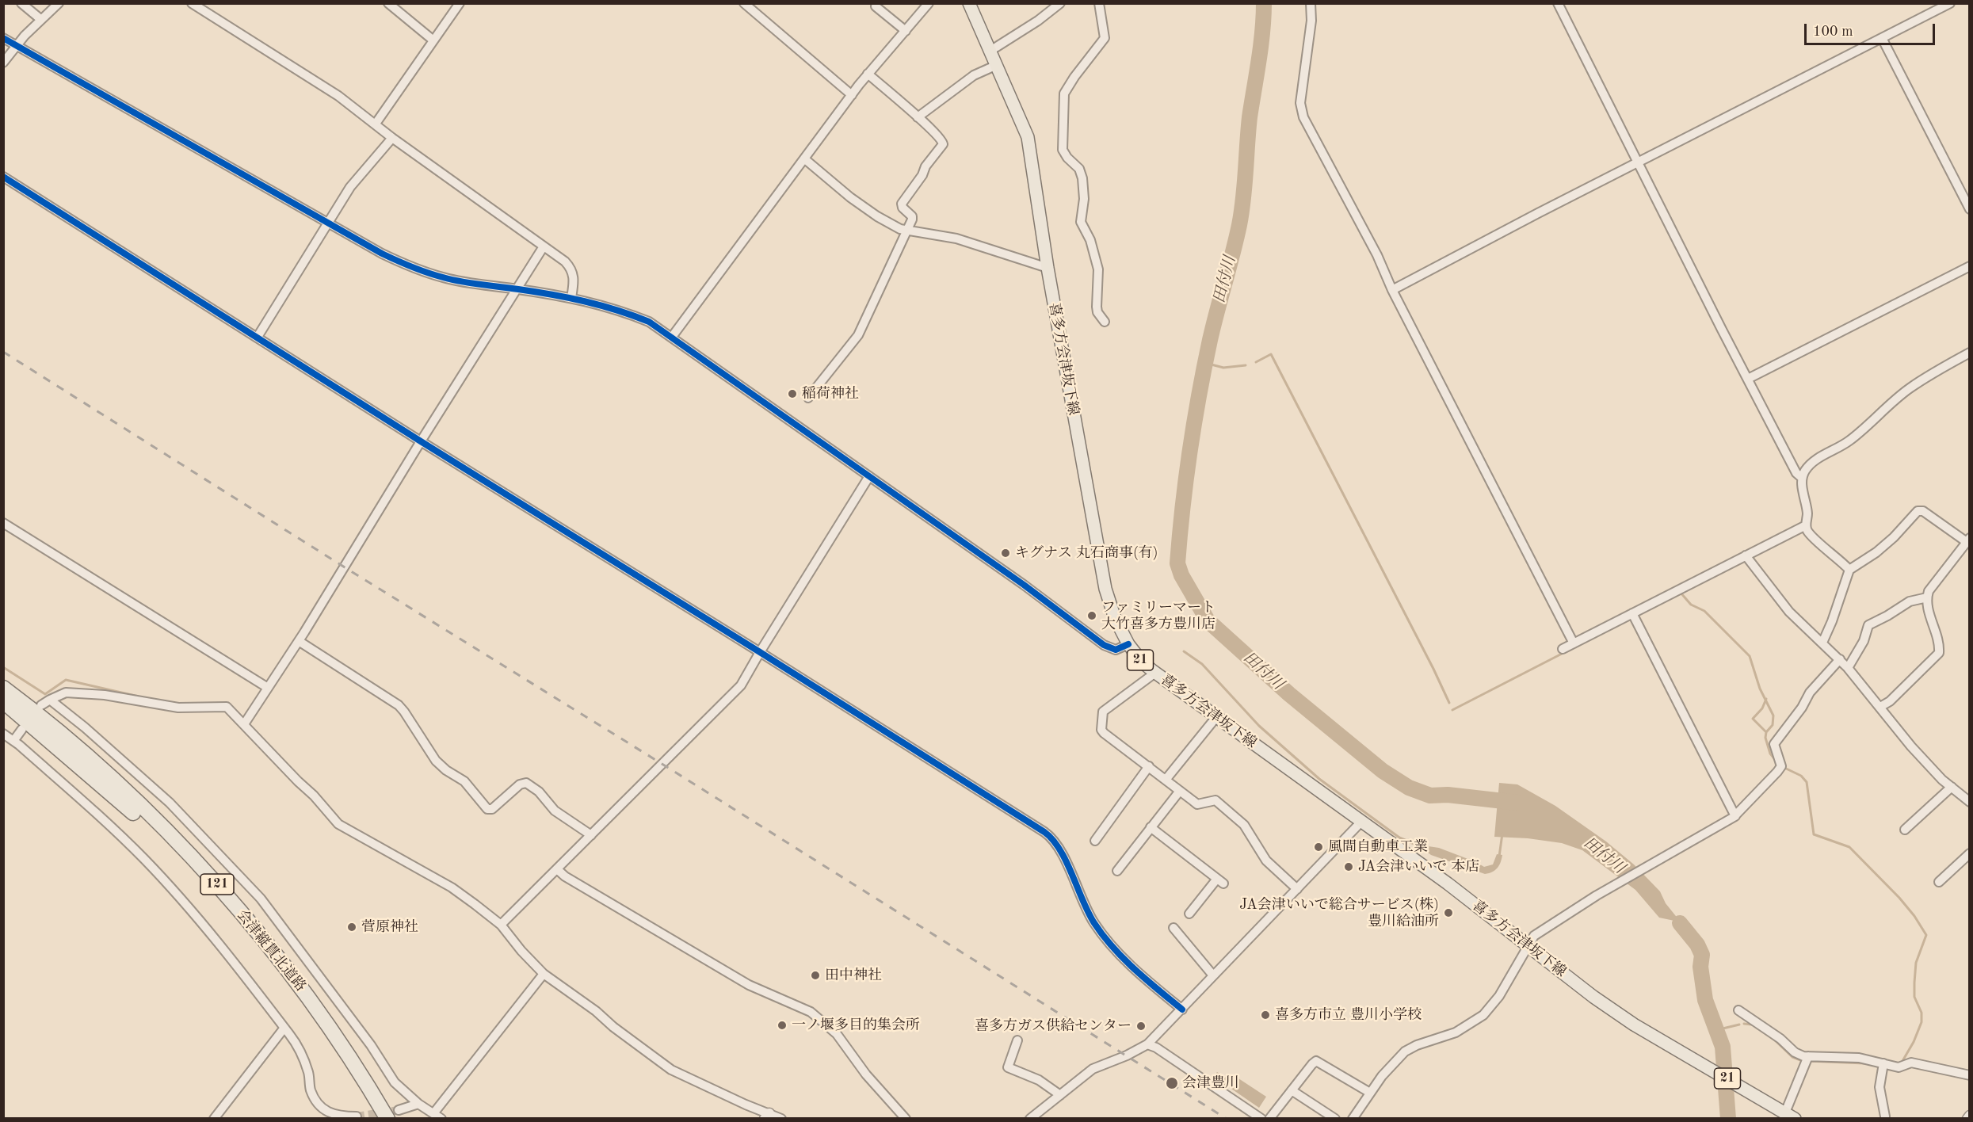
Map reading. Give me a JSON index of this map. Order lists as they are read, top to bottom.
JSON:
{
  "streets": {
    "highway": ["121", "会津縦貫北道路"],
    "main road": ["喜多方会津坂下線", "21"]
  },
  "water": ["田付川"],
  "places": [
    "稲荷神社",
    "キグナス 丸石商事(有)",
    "ファミリーマート 大竹喜多方豊川店",
    "風間自動車工業",
    "JA会津いいで 本店",
    "JA会津いいで総合サービス(株) 豊川給油所",
    "菅原神社",
    "田中神社",
    "喜多方市立 豊川小学校",
    "一ノ堰多目的集会所",
    "喜多方ガス供給センター",
    "会津豊川"
  ],
  "scale_bar": "100 m"
}
